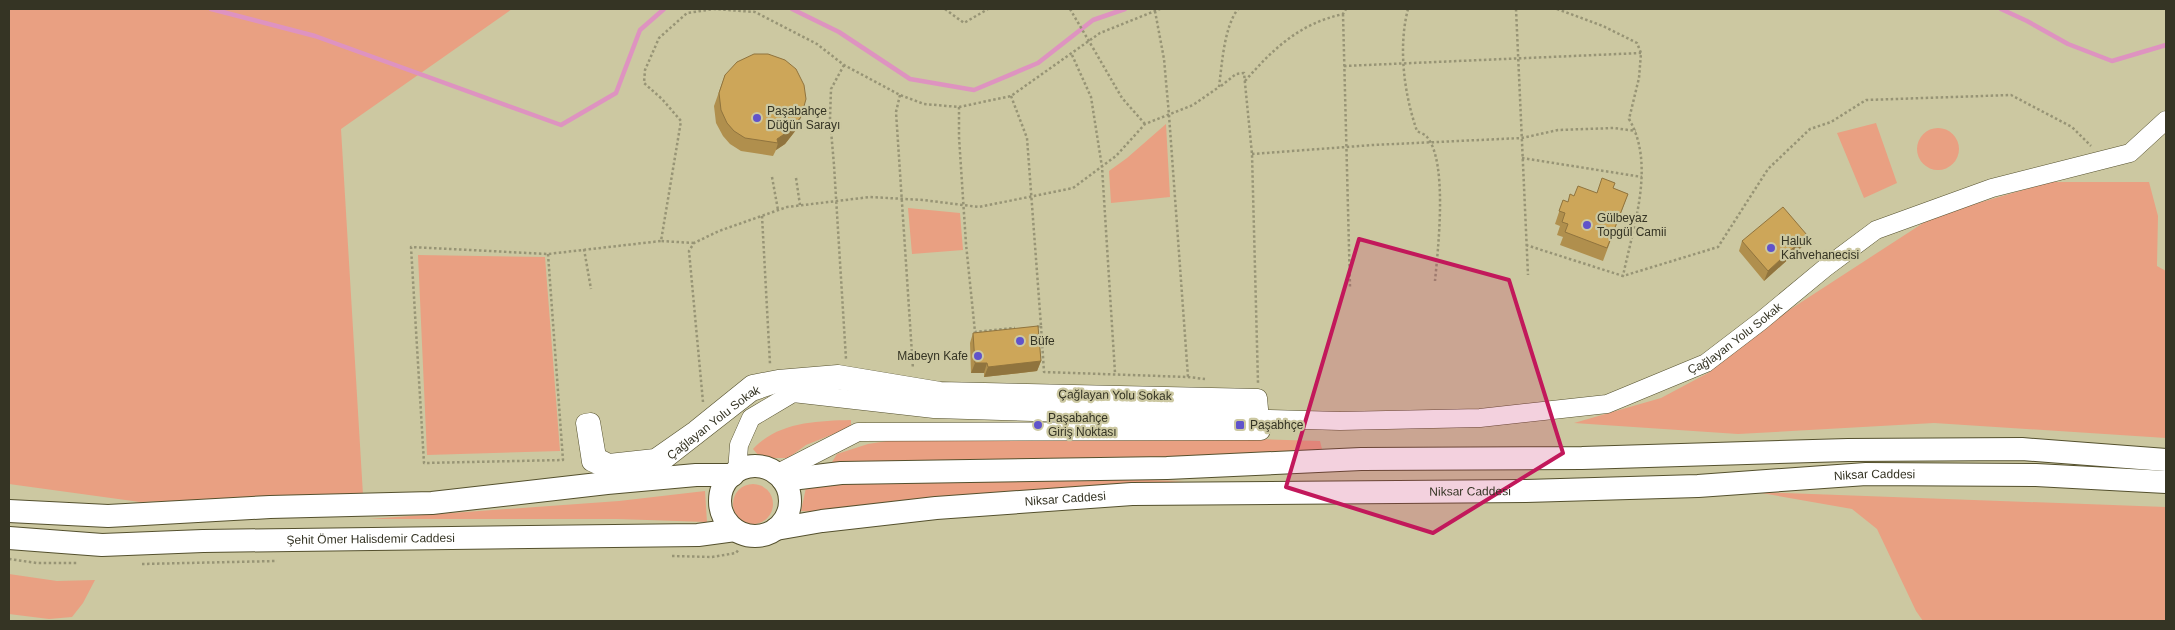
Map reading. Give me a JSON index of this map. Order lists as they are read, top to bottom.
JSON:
{
  "streets": {
    "main road": ["Niksar Caddesi", "Şehit Ömer Halisdemir Caddesi"],
    "street": ["Çağlayan Yolu Sokak"]
  },
  "crossings": [
    ["Çağlayan Yolu Sokak", "Niksar Caddesi"],
    ["Çağlayan Yolu Sokak", "Şehit Ömer Halisdemir Caddesi"],
    ["Niksar Caddesi", "Şehit Ömer Halisdemir Caddesi"]
  ],
  "places": {
    "other": [
      "Paşabahçe Düğün Sarayı",
      "Gülbeyaz Topgül Camii",
      "Haluk Kahvehanecisi",
      "Büfe",
      "Mabeyn Kafe",
      "Paşabahçe Giriş Noktası"
    ],
    "transit": ["Paşabhçe"]
  }
}
